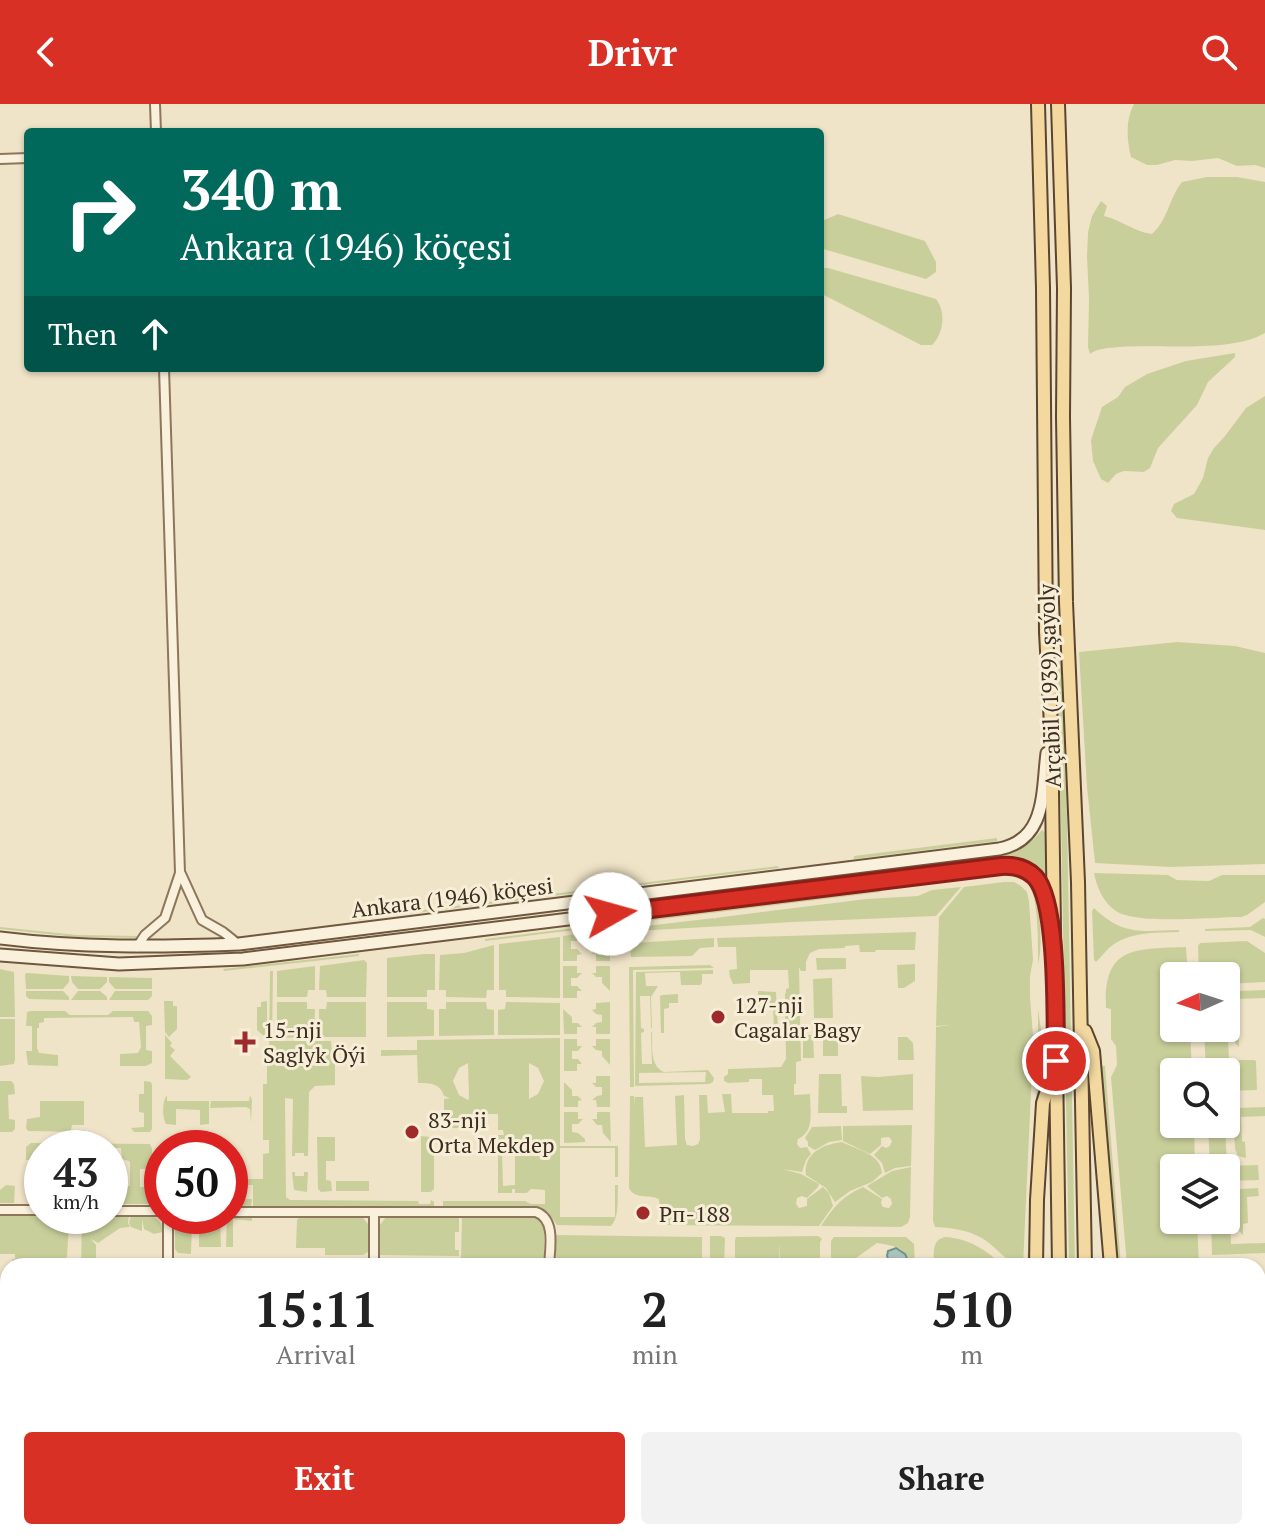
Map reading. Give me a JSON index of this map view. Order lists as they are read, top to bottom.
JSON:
{
  "streets": {
    "main road": ["Arçabil (1939) şaýoly", "Ankara (1946) köçesi"]
  },
  "crossings": [
    ["Arçabil (1939) şaýoly", "Ankara (1946) köçesi"]
  ],
  "places": {
    "other": ["127-nji Cagalar Bagy", "83-nji Orta Mekdep", "Рп-188"],
    "health": ["15-nji Saglyk Öýi"]
  },
  "north": "left",
  "page": {
    "header": "Drivr",
    "turn": ["340 m", "Ankara (1946) köçesi"],
    "then": "Then",
    "speed": "43 km/h",
    "limit": "50",
    "eta": [
      "15:11",
      "Arrival",
      "2",
      "min",
      "510",
      "m"
    ],
    "buttons": ["Exit", "Share"]
  }
}
